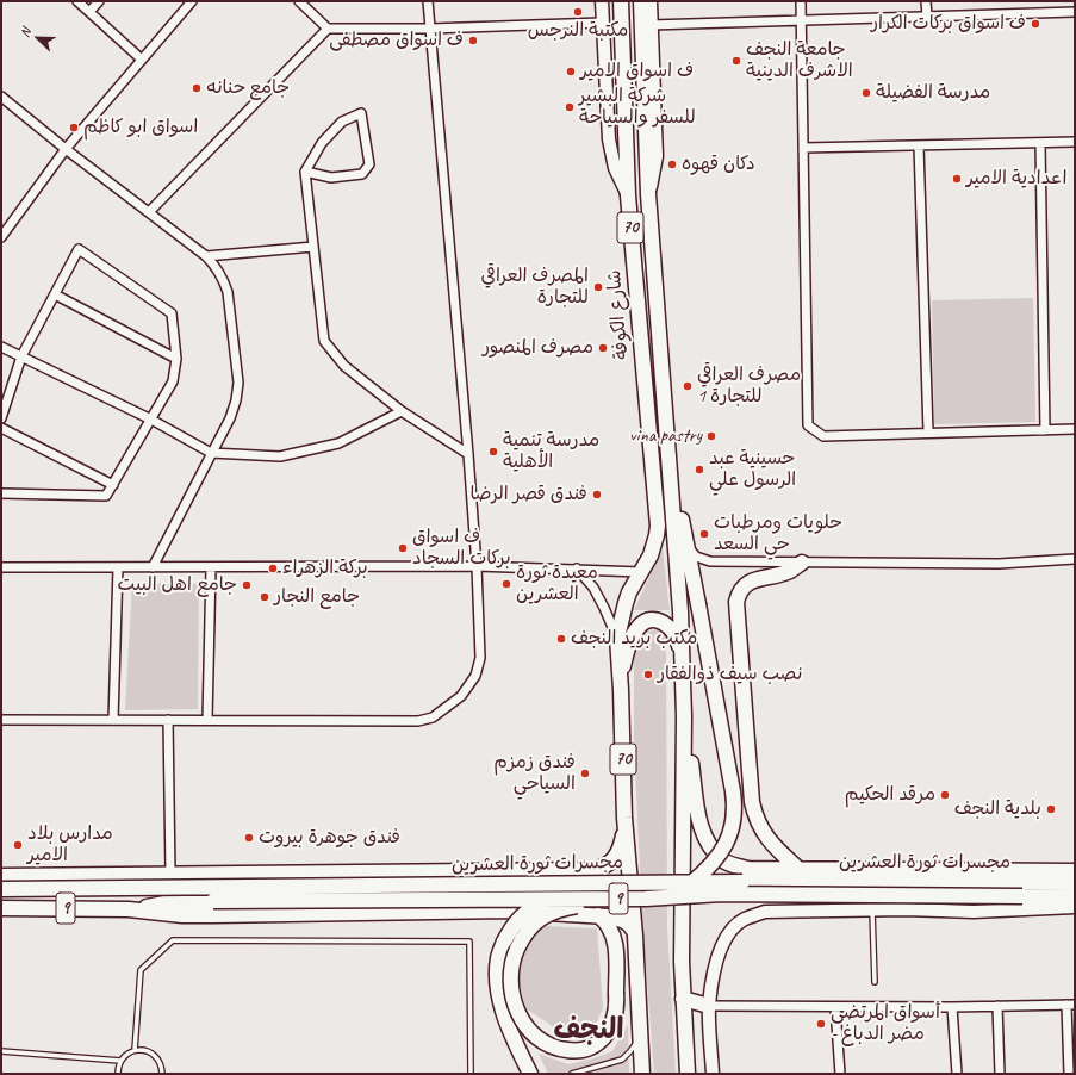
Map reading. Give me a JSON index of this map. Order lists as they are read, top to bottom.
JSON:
{
  "streets": {
    "highway": [
      "70",
      "شارع الكوفة",
      "مجسرات ثورة العشرين",
      "9"
    ]
  },
  "crossings": [
    ["70", "شارع الكوفة"],
    ["مجسرات ثورة العشرين", "9"]
  ],
  "districts": ["النجف"],
  "places": [
    "مكتبة النرجس",
    "ف اسواق بركات الكرار",
    "ف اسواق مصطفى",
    "جامعة النجف الاشرف الدينية",
    "ف اسواق الامير",
    "جامع حنانه",
    "مدرسة الفضيلة",
    "شركة البشير للسفر والسياحة",
    "اسواق ابو كاظم",
    "دكان قهوه",
    "اعدادية الامير",
    "المصرف العراقي للتجارة",
    "مصرف المنصور",
    "مصرف العراقي للتجارة 1",
    "vina pastry",
    "مدرسة تنمية الأهلية",
    "حسينية عبد الرسول علي",
    "فندق قصر الرضا",
    "حلويات ومرطبات حي السعد",
    "ف اسواق بركات السجاد",
    "بركة الزهراء",
    "معيدة ثورة العشرين",
    "جامع اهل البيت",
    "جامع النجار",
    "مكتب بريد النجف",
    "نصب سيف ذوالفقار",
    "فندق زمزم السياحي",
    "مرقد الحكيم",
    "بلدية النجف",
    "فندق جوهرة بيروت",
    "مدارس بلاد الامير",
    "أسواق المرتضى - مضر الدباغ"
  ],
  "north": "top left"
}
